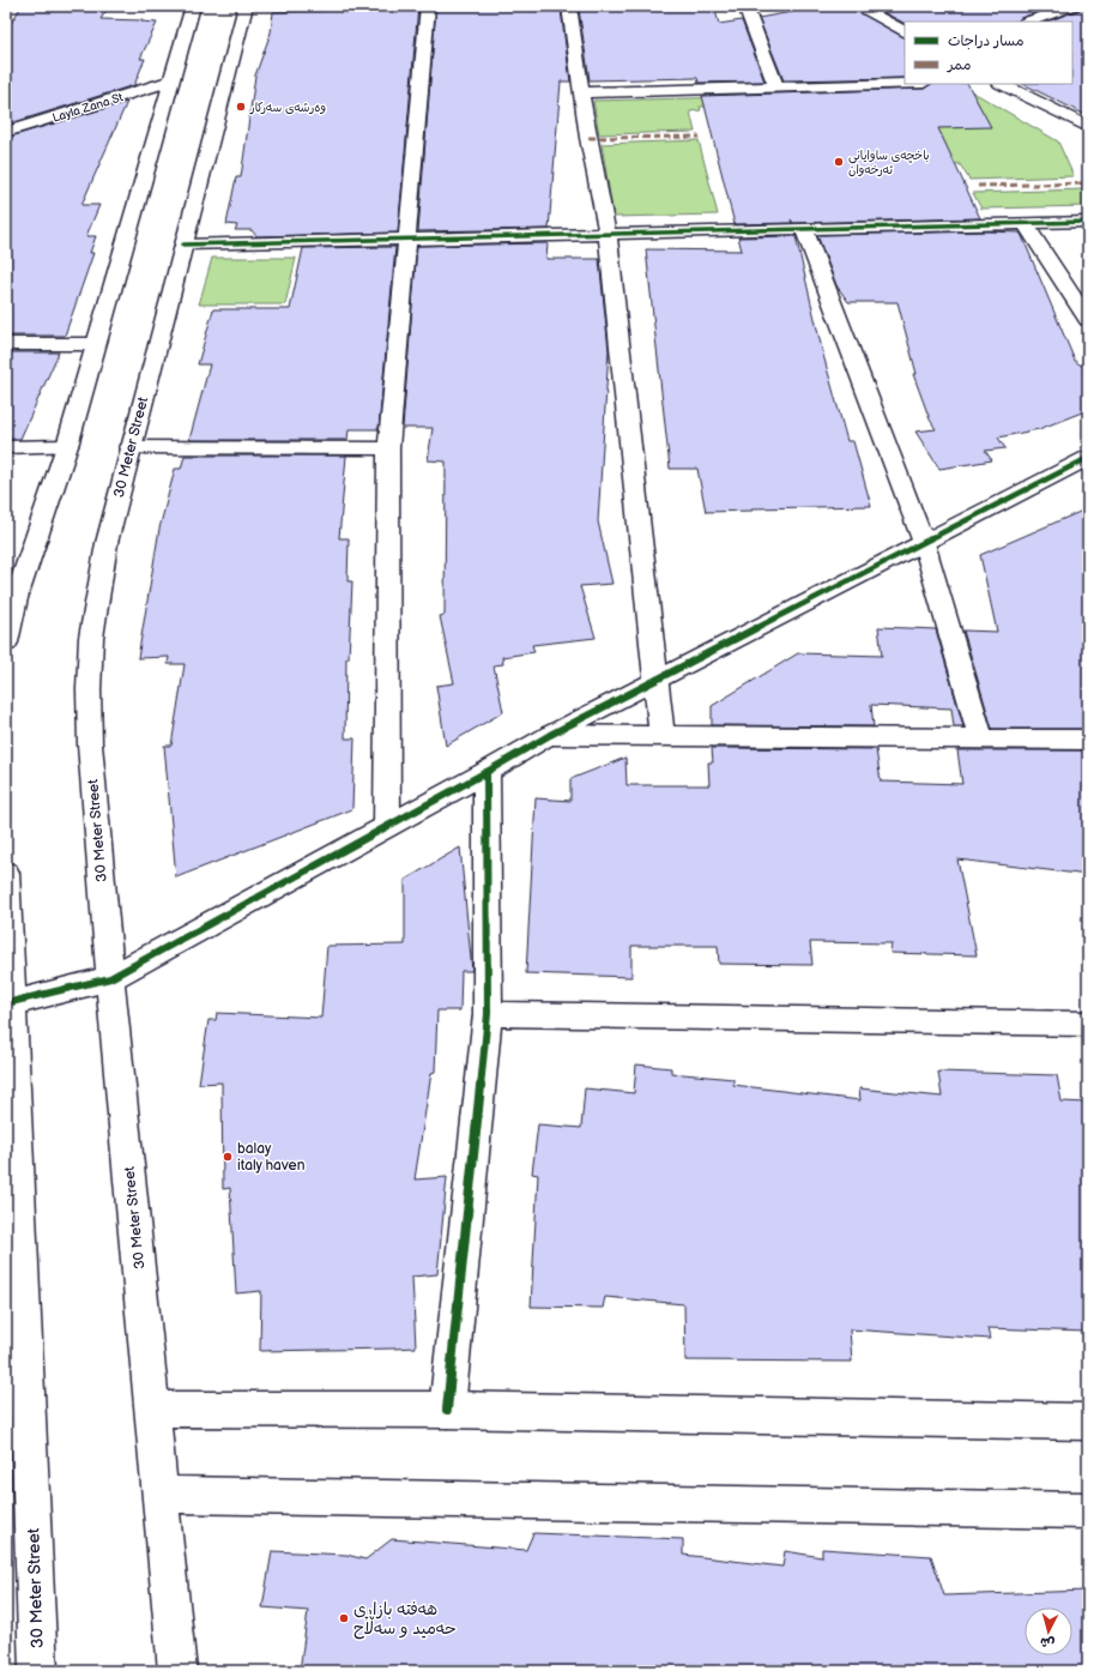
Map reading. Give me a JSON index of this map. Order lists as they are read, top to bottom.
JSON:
{
  "streets": {
    "street": ["Layla Zana St", "30 Meter Street"]
  },
  "places": [
    "وەرشەی سەرکار",
    "باخچەی ساوایانی ئەرخەوان",
    "balay italy haven",
    "هەفتە بازاڕی حەمید و سەڵاح"
  ],
  "legend": ["مسار دراجات", "ممر"],
  "north": "bottom"
}
